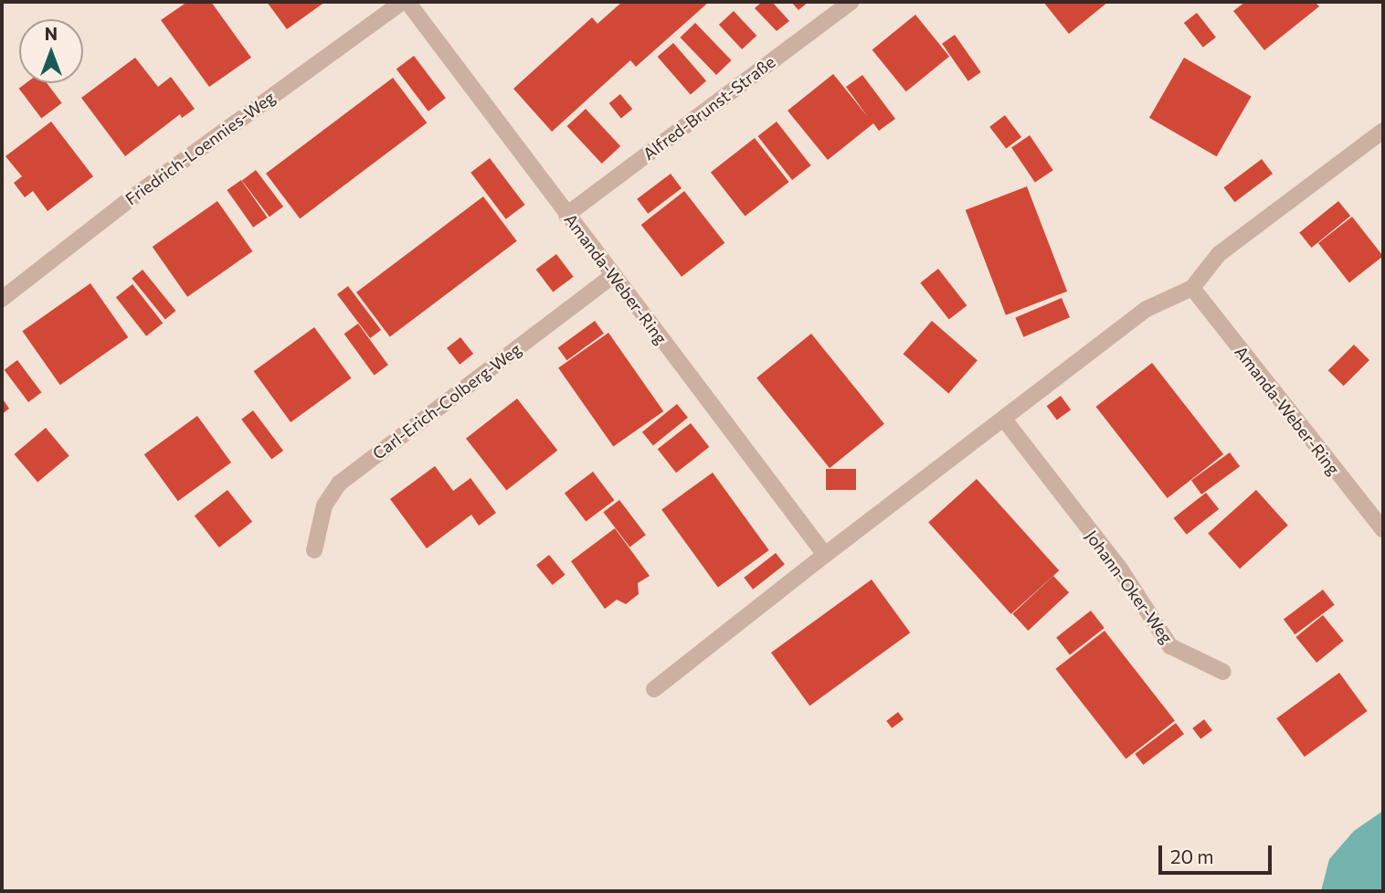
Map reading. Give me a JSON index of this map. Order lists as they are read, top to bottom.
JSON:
{
  "streets": {
    "street": [
      "Alfred-Brunst-Straße",
      "Friedrich-Loennies-Weg",
      "Amanda-Weber-Ring",
      "Carl-Erich-Colberg-Weg",
      "Johann-Oker-Weg"
    ]
  },
  "crossings": [
    ["Alfred-Brunst-Straße", "Amanda-Weber-Ring"],
    ["Amanda-Weber-Ring", "Carl-Erich-Colberg-Weg"]
  ],
  "scale_bar": "20 m",
  "north": "top"
}
